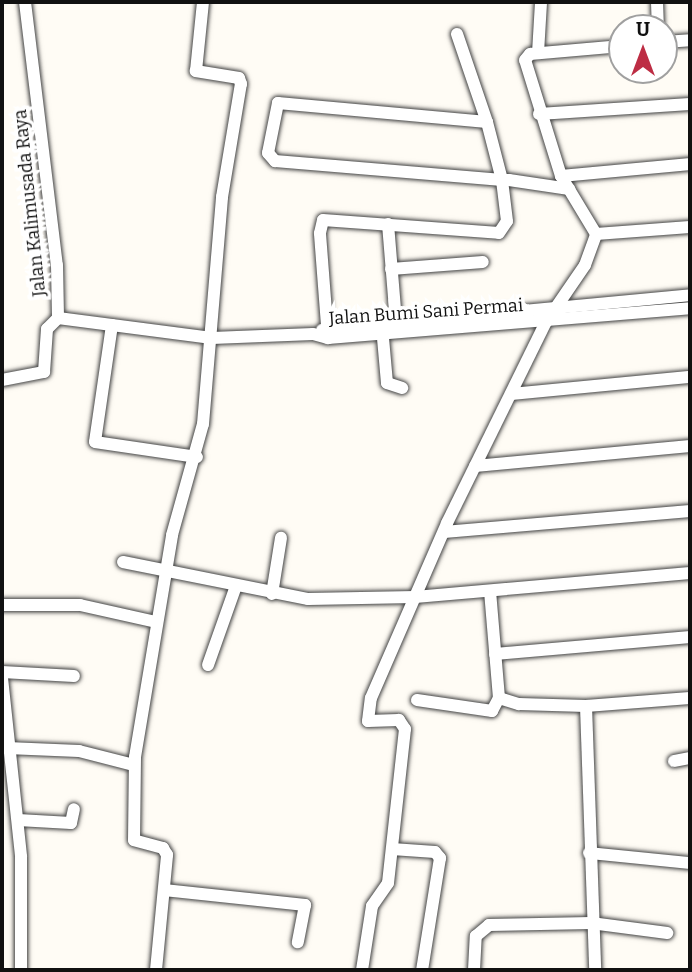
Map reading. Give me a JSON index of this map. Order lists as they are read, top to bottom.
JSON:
{
  "streets": {
    "street": ["Jalan Kalimusada Raya", "Jalan Bumi Sani Permai"]
  },
  "crossings": [
    ["Jalan Kalimusada Raya", "Jalan Bumi Sani Permai"]
  ],
  "north": "top"
}
